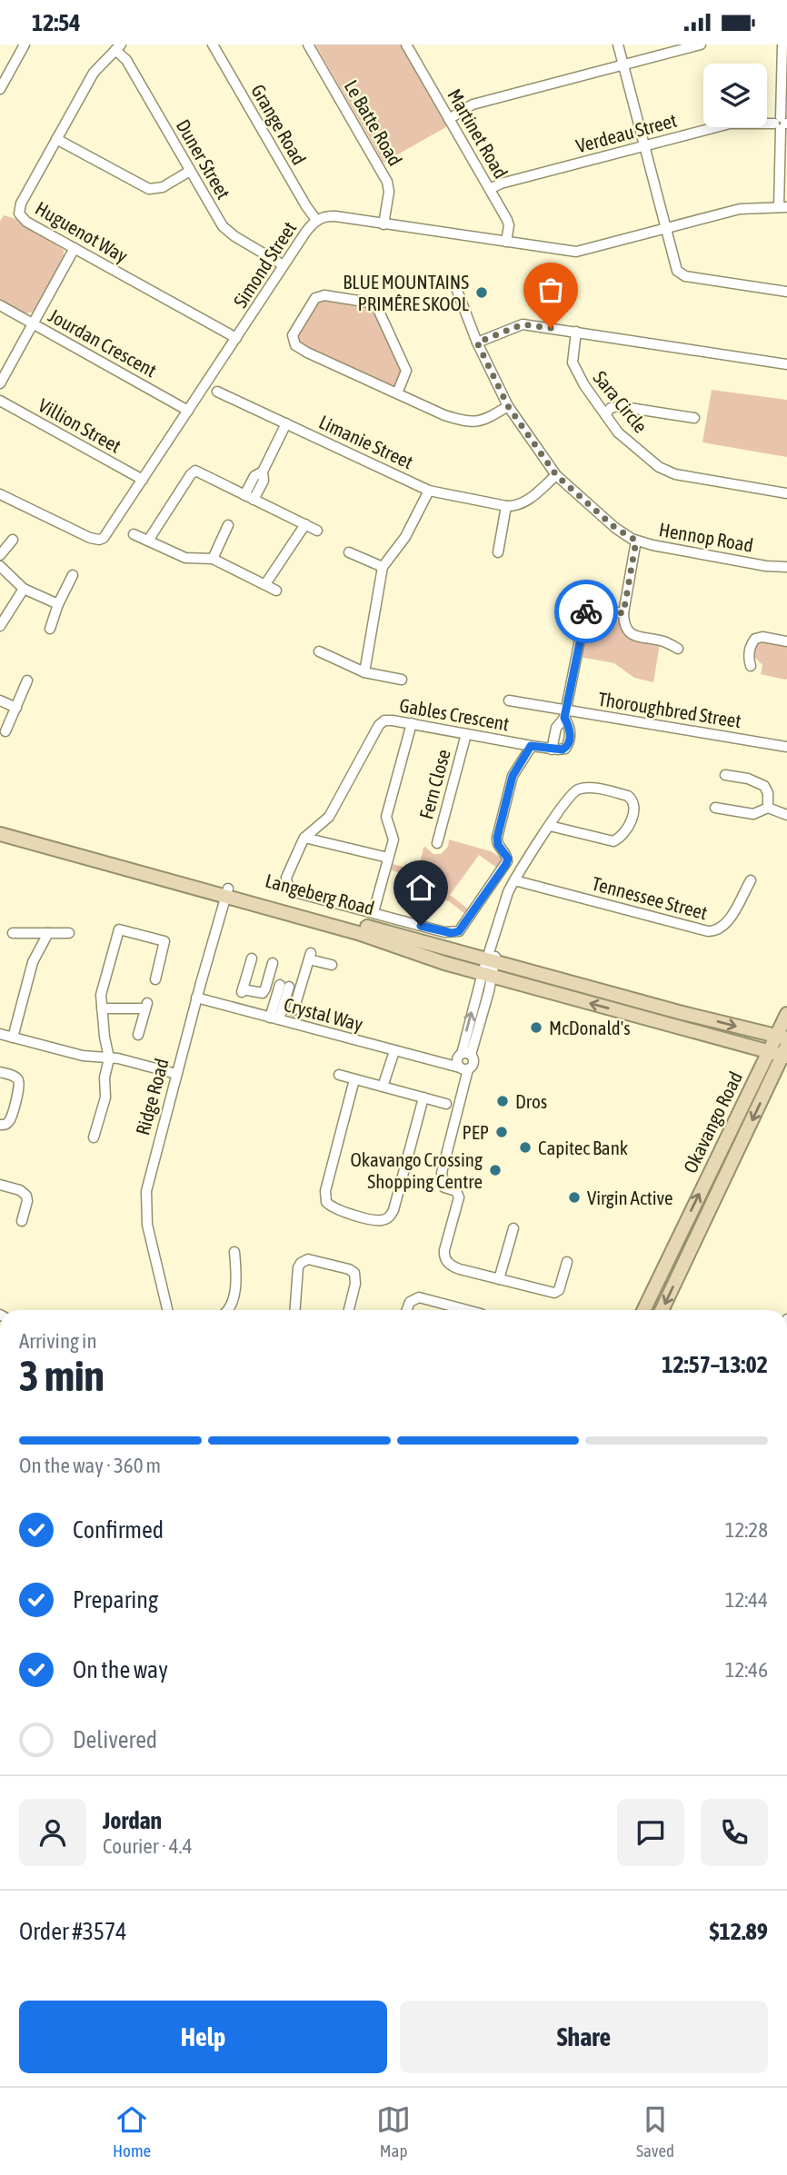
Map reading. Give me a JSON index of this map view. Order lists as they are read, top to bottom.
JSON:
{
  "streets": {
    "main road": ["Langeberg Road", "Okavango Road"],
    "street": [
      "Le Batte Road",
      "Grange Road",
      "Verdeau Street",
      "Martinet Road",
      "Duner Street",
      "Huguenot Way",
      "Simond Street",
      "Jourdan Crescent",
      "Sara Circle",
      "Villion Street",
      "Limanie Street",
      "Hennop Road",
      "Thoroughbred Street",
      "Gables Crescent",
      "Fern Close",
      "Tennessee Street",
      "Crystal Way",
      "Ridge Road"
    ]
  },
  "crossings": [
    ["Le Batte Road", "Simond Street"],
    ["Grange Road", "Simond Street"],
    ["Verdeau Street", "Martinet Road"],
    ["Martinet Road", "Simond Street"],
    ["Duner Street", "Huguenot Way"],
    ["Duner Street", "Simond Street"],
    ["Huguenot Way", "Simond Street"],
    ["Simond Street", "Jourdan Crescent"],
    ["Simond Street", "Villion Street"],
    ["Gables Crescent", "Fern Close"],
    ["Langeberg Road", "Ridge Road"],
    ["Langeberg Road", "Okavango Road"],
    ["Crystal Way", "Ridge Road"]
  ],
  "places": [
    "BLUE MOUNTAINS PRIMÊRE SKOOL",
    "McDonald's",
    "Dros",
    "PEP",
    "Capitec Bank",
    "Okavango Crossing Shopping Centre",
    "Virgin Active"
  ],
  "page": {
    "status": "12:54",
    "heading": ["3 min", "Arriving in", "12:57–13:02"],
    "panel": [
      "Jordan",
      "Courier · 4.4",
      "Order #3574",
      "$12.89"
    ],
    "bar": "On the way · 360 m",
    "list": [
      ["Confirmed", "12:28"],
      ["Preparing", "12:44"],
      ["On the way", "12:46"],
      "Delivered"
    ],
    "buttons": ["Help", "Share"],
    "tabs": ["Home", "Map", "Saved"]
  }
}
